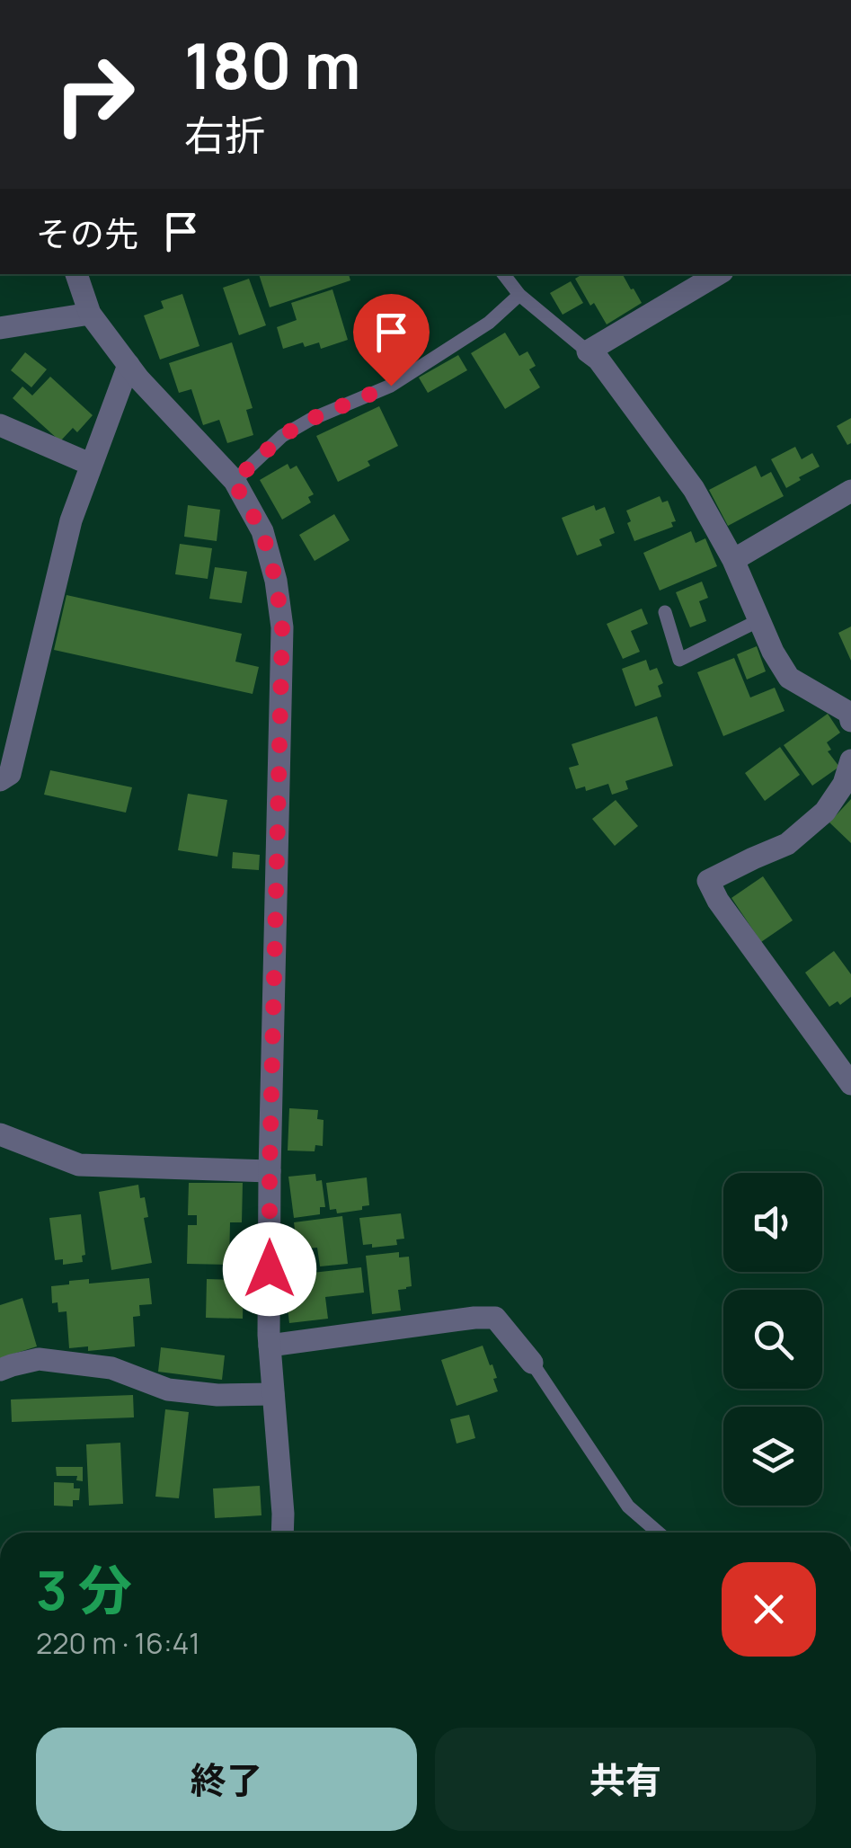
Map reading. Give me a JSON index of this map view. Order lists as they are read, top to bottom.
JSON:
{
  "page": {
    "turn": ["180 m", "右折"],
    "then": "その先",
    "heading": ["3 分", "220 m · 16:41"],
    "buttons": ["終了", "共有"]
  }
}
